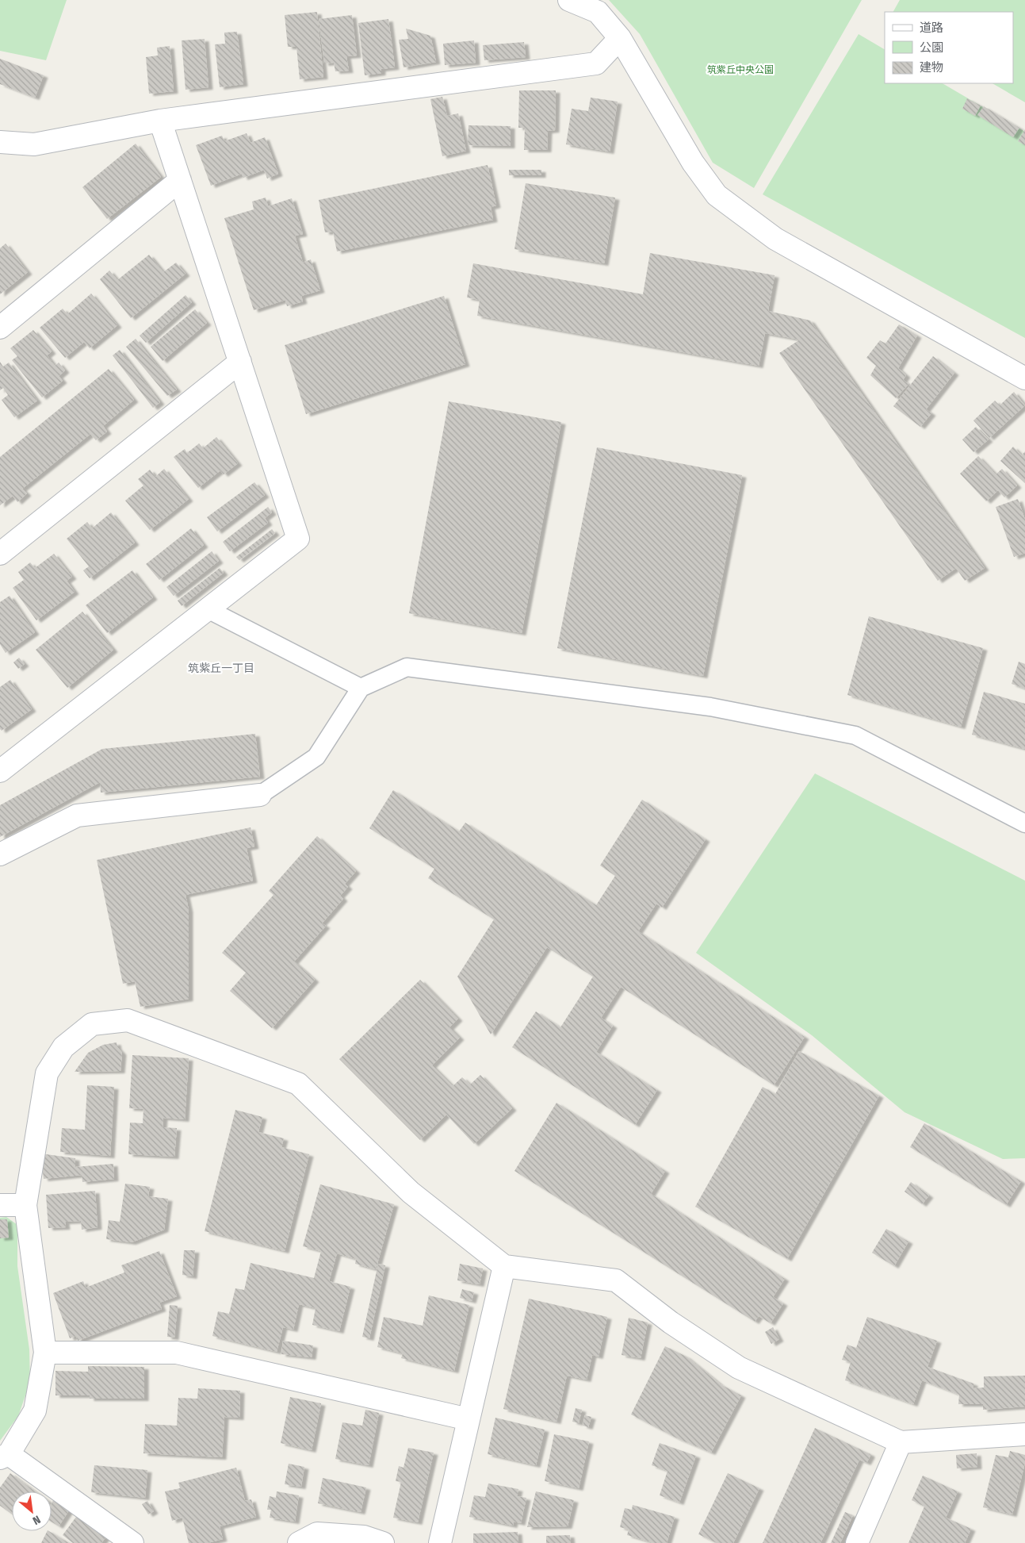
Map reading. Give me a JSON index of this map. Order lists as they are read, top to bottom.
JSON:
{
  "districts": ["筑紫丘一丁目"],
  "parks": ["筑紫丘中央公園"],
  "legend": ["道路", "公園", "建物"],
  "north": "bottom right"
}
